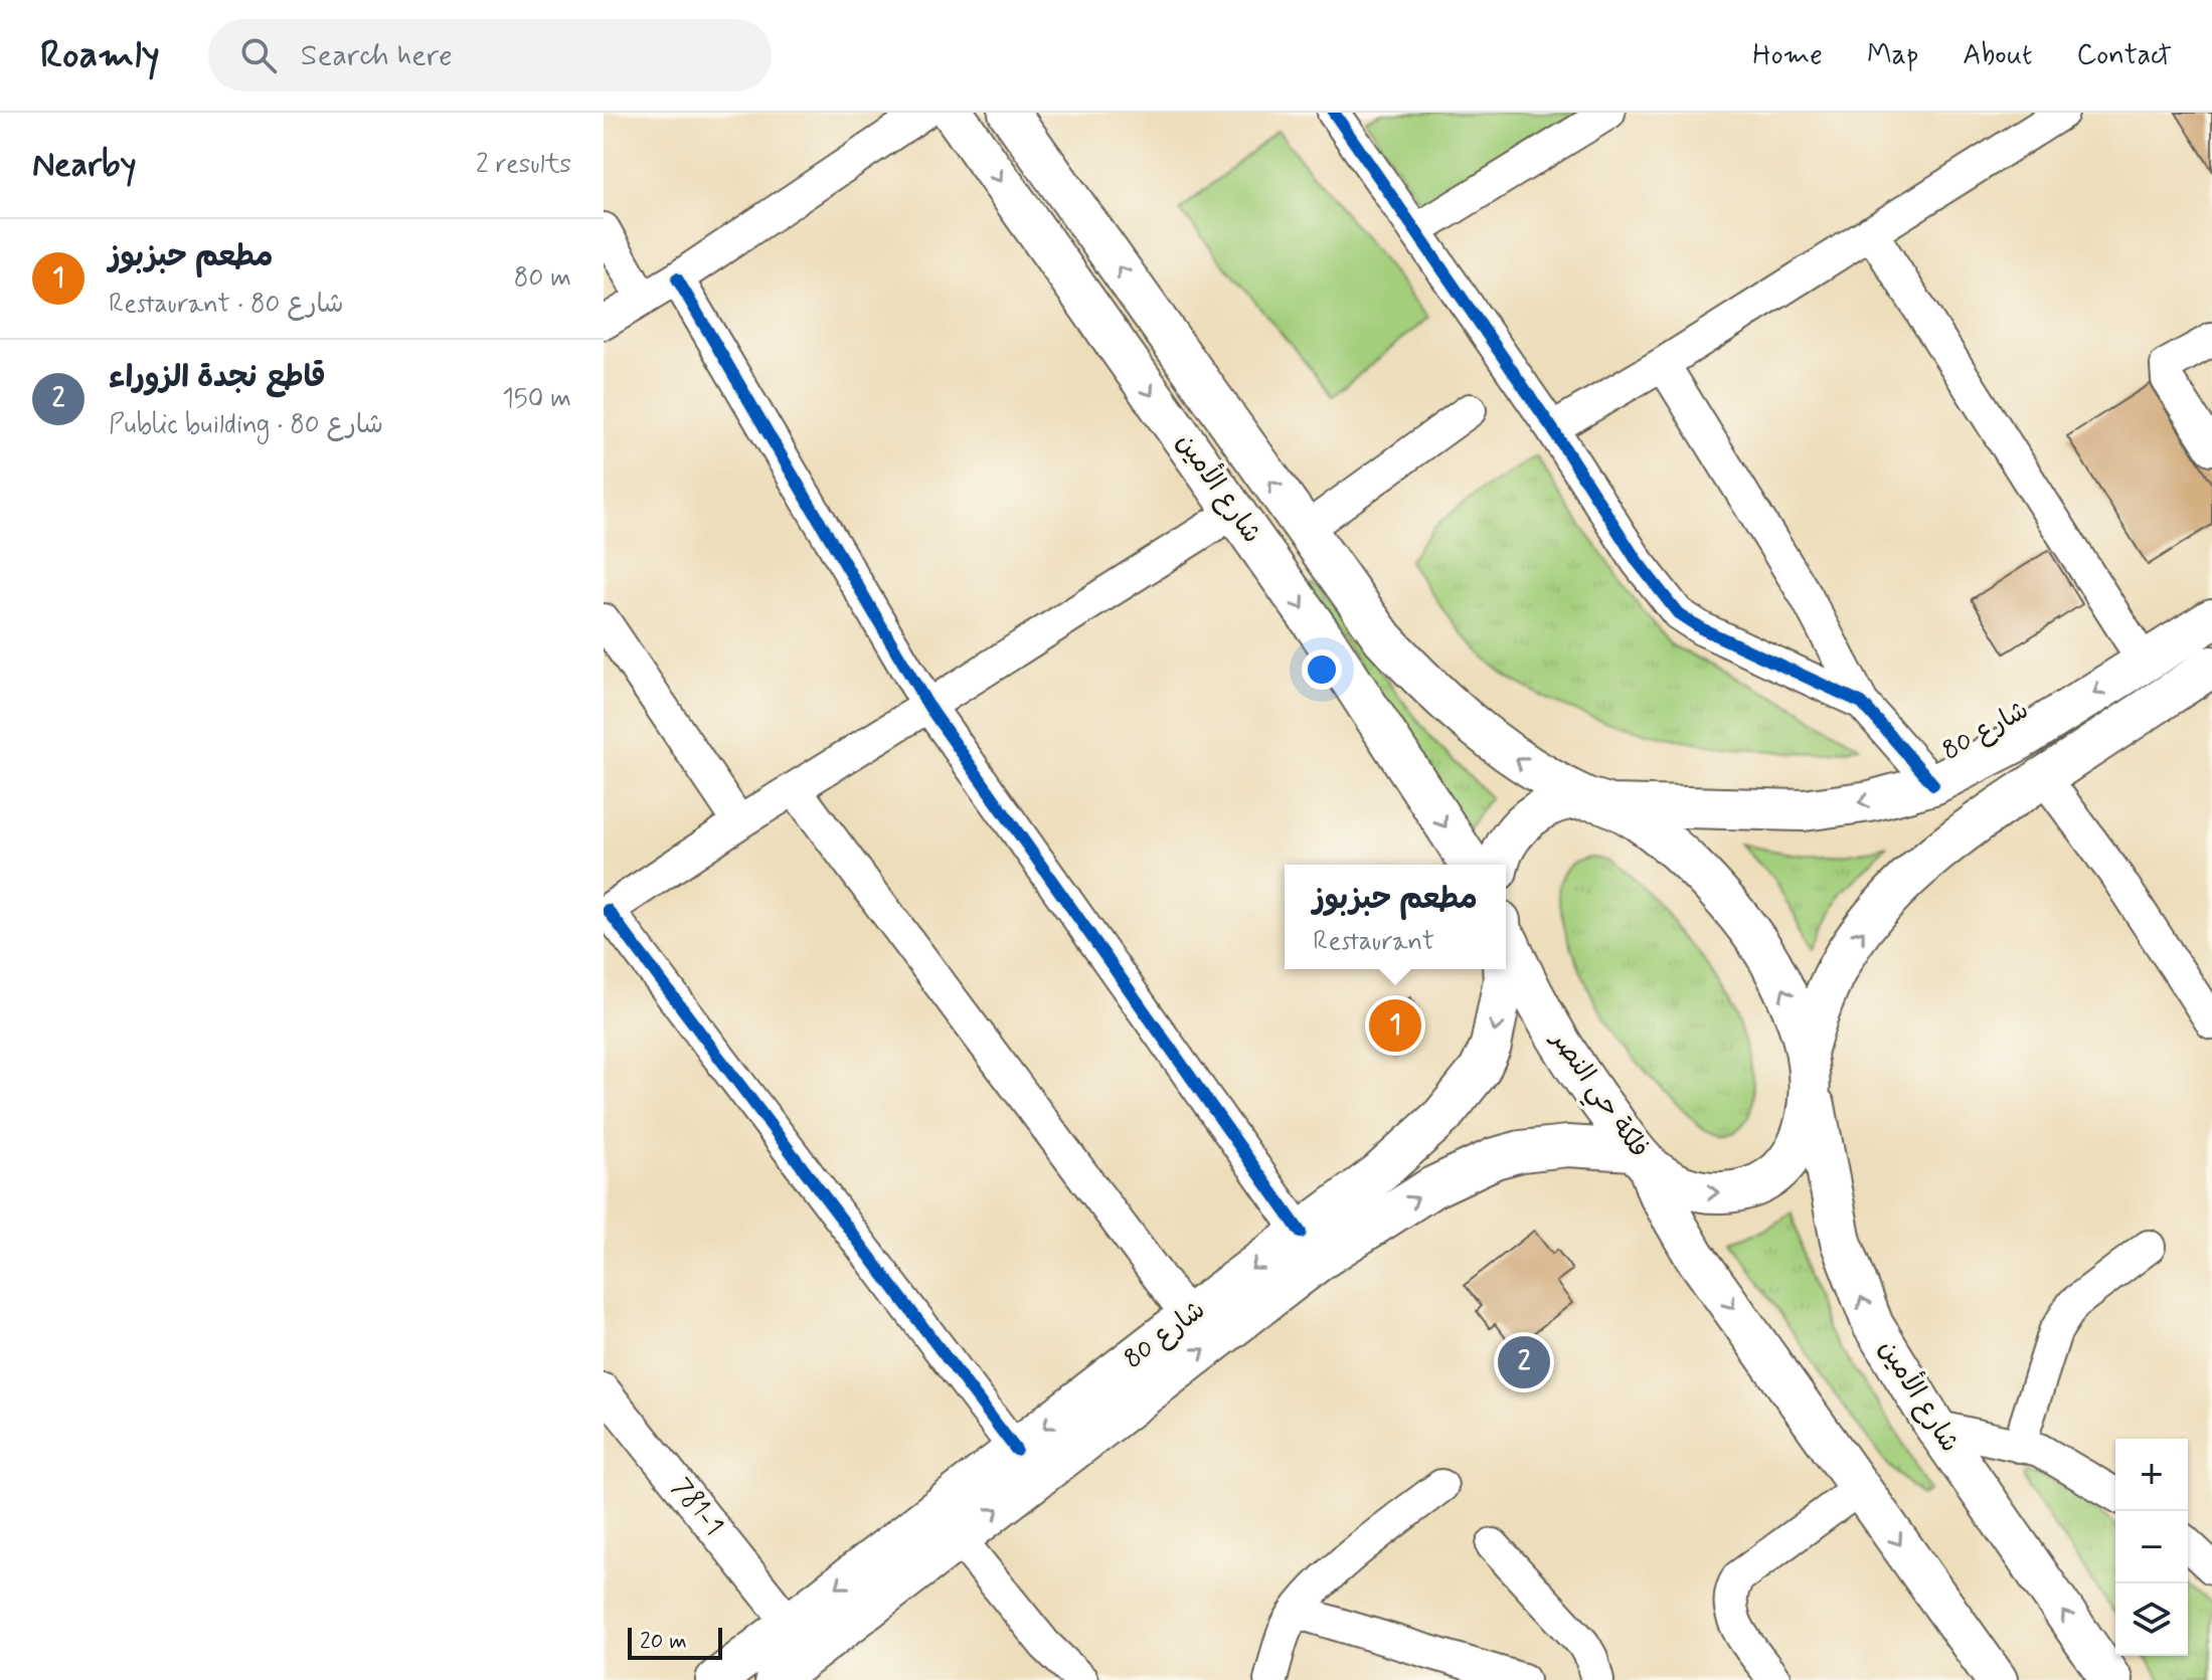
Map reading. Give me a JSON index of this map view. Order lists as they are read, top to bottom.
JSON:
{
  "streets": {
    "main road": ["شارع الأمين", "شارع 80", "فلكة حي النصر"],
    "street": ["781-1"]
  },
  "crossings": [
    ["شارع الأمين", "شارع 80"],
    ["شارع الأمين", "فلكة حي النصر"],
    ["شارع 80", "فلكة حي النصر"],
    ["شارع 80", "781-1"]
  ],
  "scale_bar": "20 m",
  "page": {
    "header": "Roamly",
    "search": "Search here",
    "nav": [
      "Home",
      "Map",
      "About",
      "Contact"
    ],
    "heading": ["Nearby", "2 results"],
    "list": [
      {
        "mark": "1",
        "name": "مطعم حبزبوز",
        "note": "Restaurant · شارع 80",
        "value": "80 m"
      },
      {
        "mark": "2",
        "name": "قاطع نجدة الزوراء",
        "note": "Public building · شارع 80",
        "value": "150 m"
      }
    ],
    "popup": ["مطعم حبزبوز", "Restaurant"],
    "pins": ["1", "2"],
    "map_buttons": ["+", "−"],
    "scale": "20 m"
  }
}
